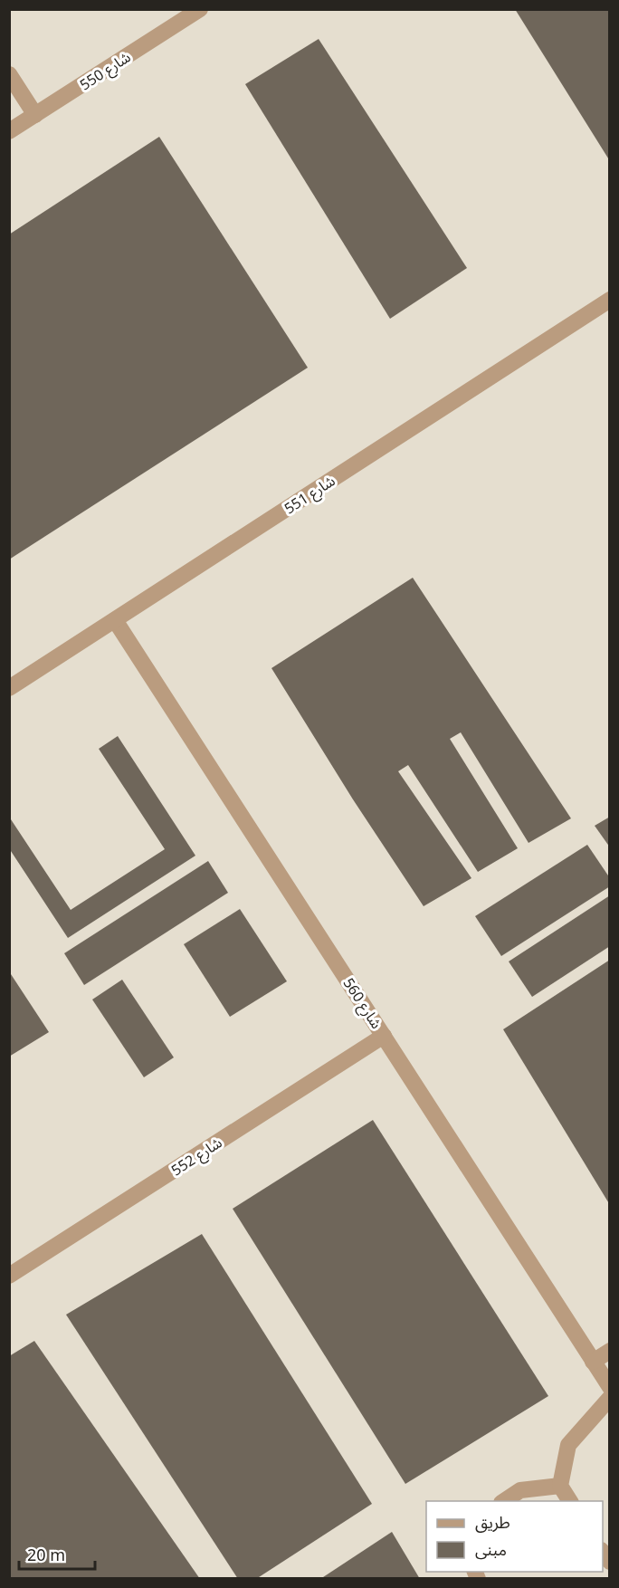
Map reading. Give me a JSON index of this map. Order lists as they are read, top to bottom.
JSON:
{
  "streets": {
    "street": [
      "شارع 550",
      "شارع 551",
      "شارع 560",
      "شارع 552"
    ]
  },
  "crossings": [
    ["شارع 551", "شارع 560"],
    ["شارع 560", "شارع 552"]
  ],
  "legend": ["طريق", "مبنى"],
  "scale_bar": "20 m"
}
